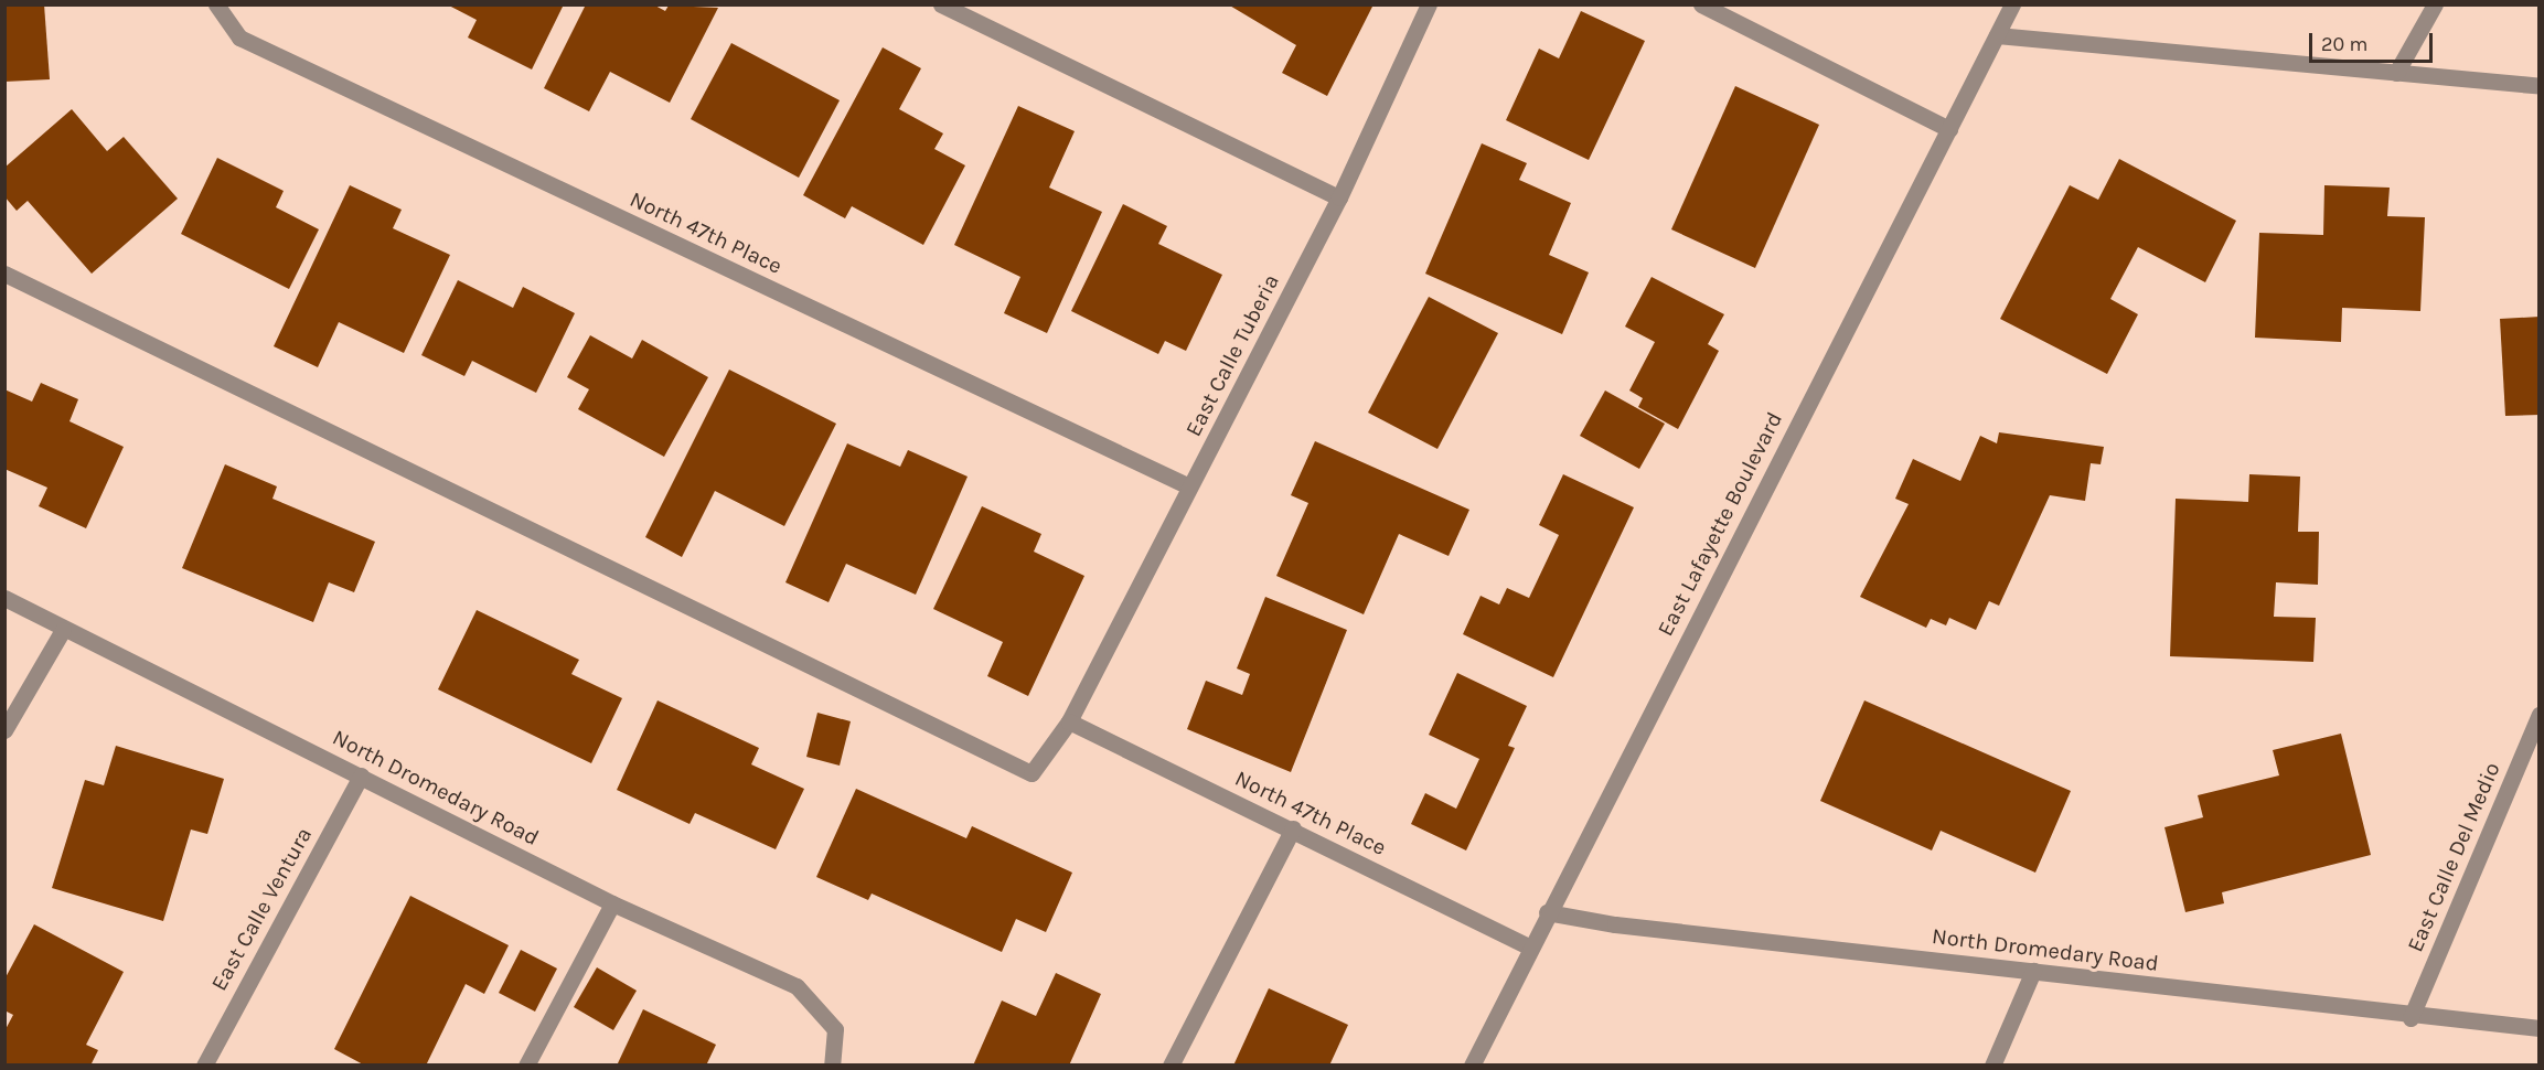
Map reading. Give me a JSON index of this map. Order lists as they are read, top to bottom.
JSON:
{
  "streets": {
    "street": [
      "North 47th Place",
      "East Calle Tuberia",
      "East Lafayette Boulevard",
      "North Dromedary Road",
      "East Calle Del Medio",
      "East Calle Ventura"
    ]
  },
  "crossings": [
    ["North 47th Place", "East Calle Tuberia"],
    ["North 47th Place", "East Lafayette Boulevard"],
    ["East Lafayette Boulevard", "North Dromedary Road"],
    ["North Dromedary Road", "East Calle Del Medio"],
    ["North Dromedary Road", "East Calle Ventura"]
  ],
  "scale_bar": "20 m"
}
